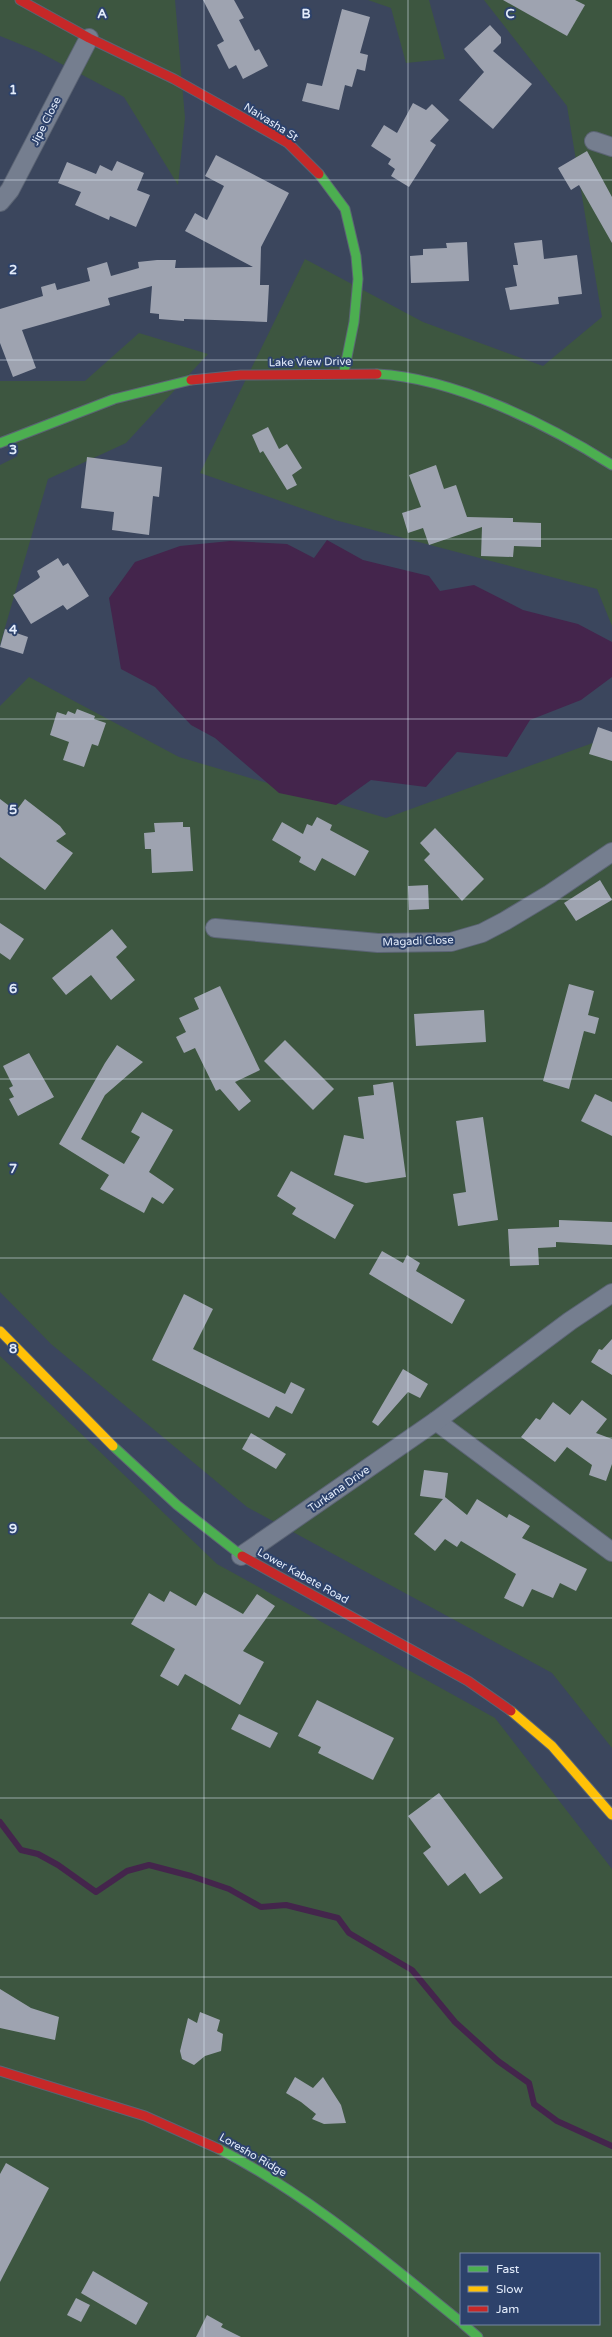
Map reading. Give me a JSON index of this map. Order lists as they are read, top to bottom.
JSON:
{
  "streets": {
    "street": [
      "Jipe Close",
      "Naivasha St",
      "Lake View Drive",
      "Magadi Close",
      "Turkana Drive",
      "Lower Kabete Road",
      "Loresho Ridge"
    ]
  },
  "crossings": [
    ["Jipe Close", "Naivasha St"],
    ["Naivasha St", "Lake View Drive"],
    ["Turkana Drive", "Lower Kabete Road"]
  ],
  "legend": ["Fast", "Slow", "Jam"],
  "grid": {
    "columns": ["A", "B", "C"],
    "rows": [
      "1",
      "2",
      "3",
      "4",
      "5",
      "6",
      "7",
      "8",
      "9"
    ]
  }
}
